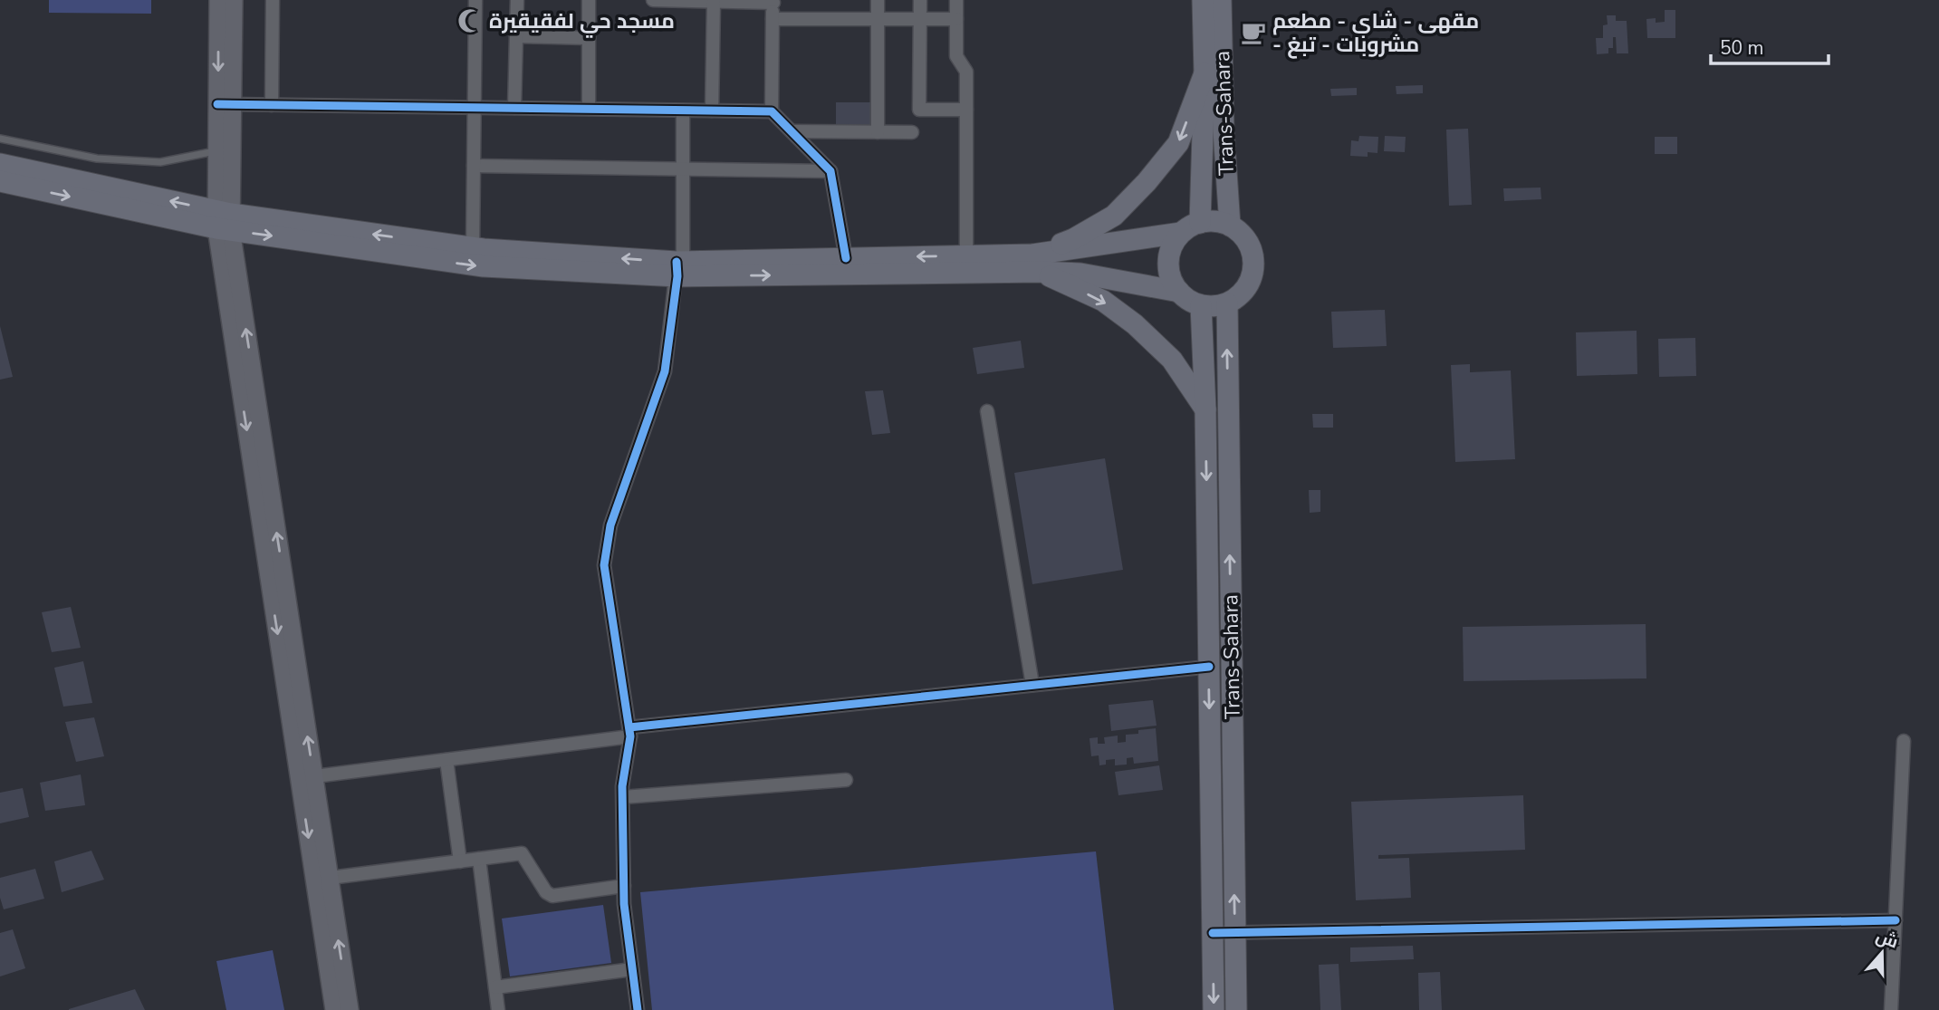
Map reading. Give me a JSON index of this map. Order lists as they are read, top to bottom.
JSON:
{
  "streets": {
    "main road": ["Trans-Sahara"]
  },
  "places": {
    "mosque": ["مسجد حي لفقيقيرة"],
    "cafe": ["مقهى - شاي - مطعم - مشروبات - تبغ"]
  },
  "scale_bar": "50 m",
  "north": "top"
}
